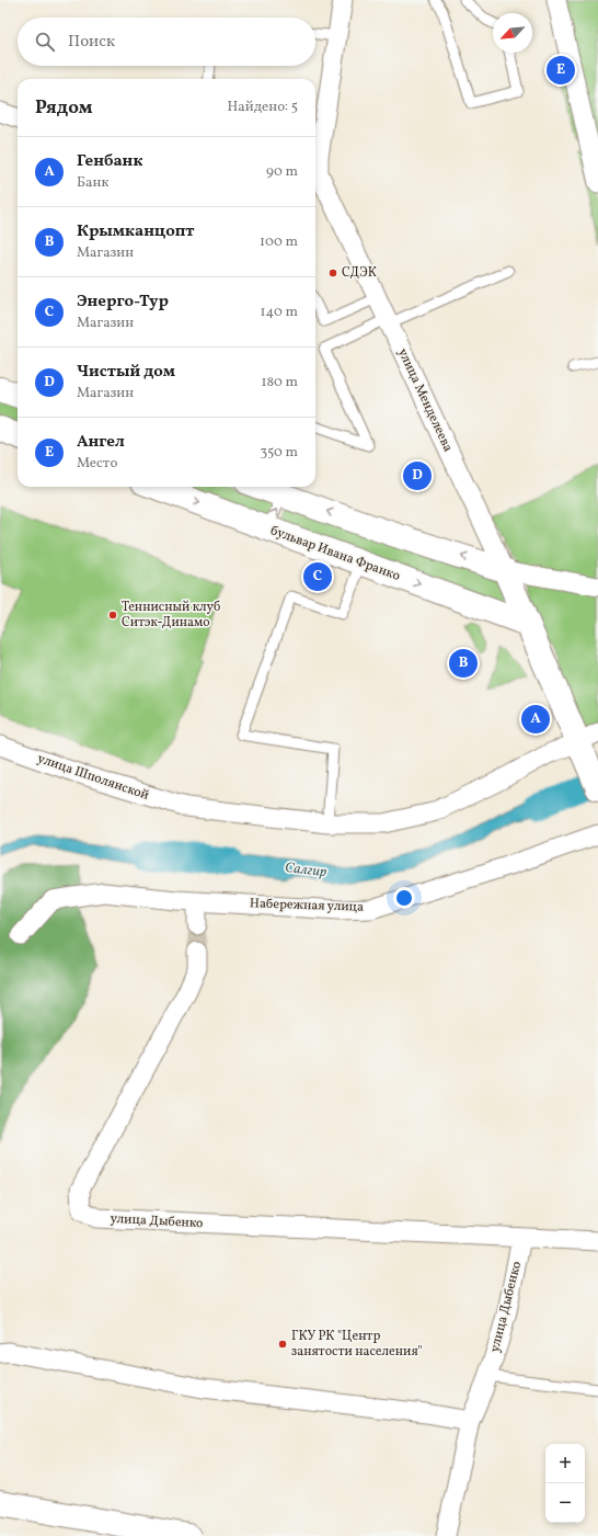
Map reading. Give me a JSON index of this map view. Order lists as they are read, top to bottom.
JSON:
{
  "streets": {
    "street": [
      "улица Менделеева",
      "бульвар Ивана Франко",
      "улица Шполянской",
      "Набережная улица",
      "улица Дыбенко"
    ]
  },
  "crossings": [
    ["улица Менделеева", "бульвар Ивана Франко"]
  ],
  "water": ["Салгир"],
  "places": ["СДЭК", "Теннисный клуб Ситэк-Динамо", "ГКУ РК \"Центр занятости населения\""],
  "north": "bottom left",
  "page": {
    "search": "Поиск",
    "pins": [
      "E",
      "D",
      "C",
      "B",
      "A"
    ],
    "heading": ["Рядом", "Найдено: 5"],
    "list": [
      {
        "mark": "A",
        "name": "Генбанк",
        "note": "Банк",
        "value": "90 m"
      },
      {
        "mark": "B",
        "name": "Крымканцопт",
        "note": "Магазин",
        "value": "100 m"
      },
      {
        "mark": "C",
        "name": "Энерго-Тур",
        "note": "Магазин",
        "value": "140 m"
      },
      {
        "mark": "D",
        "name": "Чистый дом",
        "note": "Магазин",
        "value": "180 m"
      },
      {
        "mark": "E",
        "name": "Ангел",
        "note": "Место",
        "value": "350 m"
      }
    ],
    "map_buttons": ["+", "−"]
  }
}
